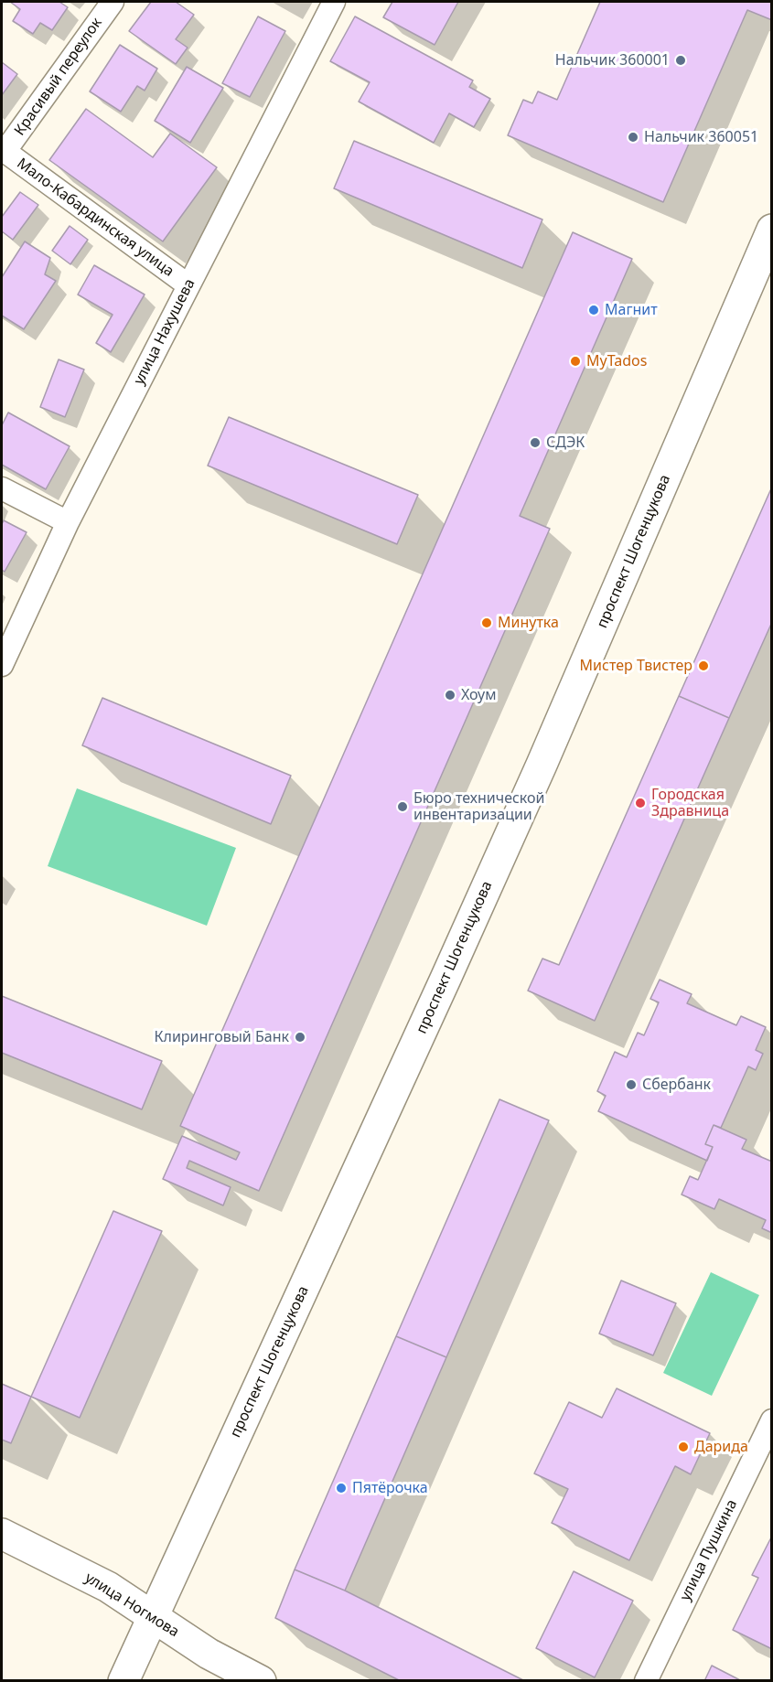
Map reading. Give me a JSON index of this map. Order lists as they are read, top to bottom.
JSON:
{
  "streets": {
    "main road": ["проспект Шогенцукова", "улица Ногмова"],
    "street": [
      "Красивый переулок",
      "Мало-Кабардинская улица",
      "улица Нахушева",
      "улица Пушкина"
    ]
  },
  "crossings": [
    ["Красивый переулок", "Мало-Кабардинская улица"],
    ["Мало-Кабардинская улица", "улица Нахушева"],
    ["проспект Шогенцукова", "улица Ногмова"]
  ],
  "places": [
    "Нальчик 360001",
    "Нальчик 360051",
    "Магнит",
    "MyTados",
    "СДЭК",
    "Минутка",
    "Мистер Твистер",
    "Хоум",
    "Городская Здравница",
    "Бюро технической инвентаризации",
    "Клиринговый Банк",
    "Сбербанк",
    "Дарида",
    "Пятёрочка"
  ]
}
